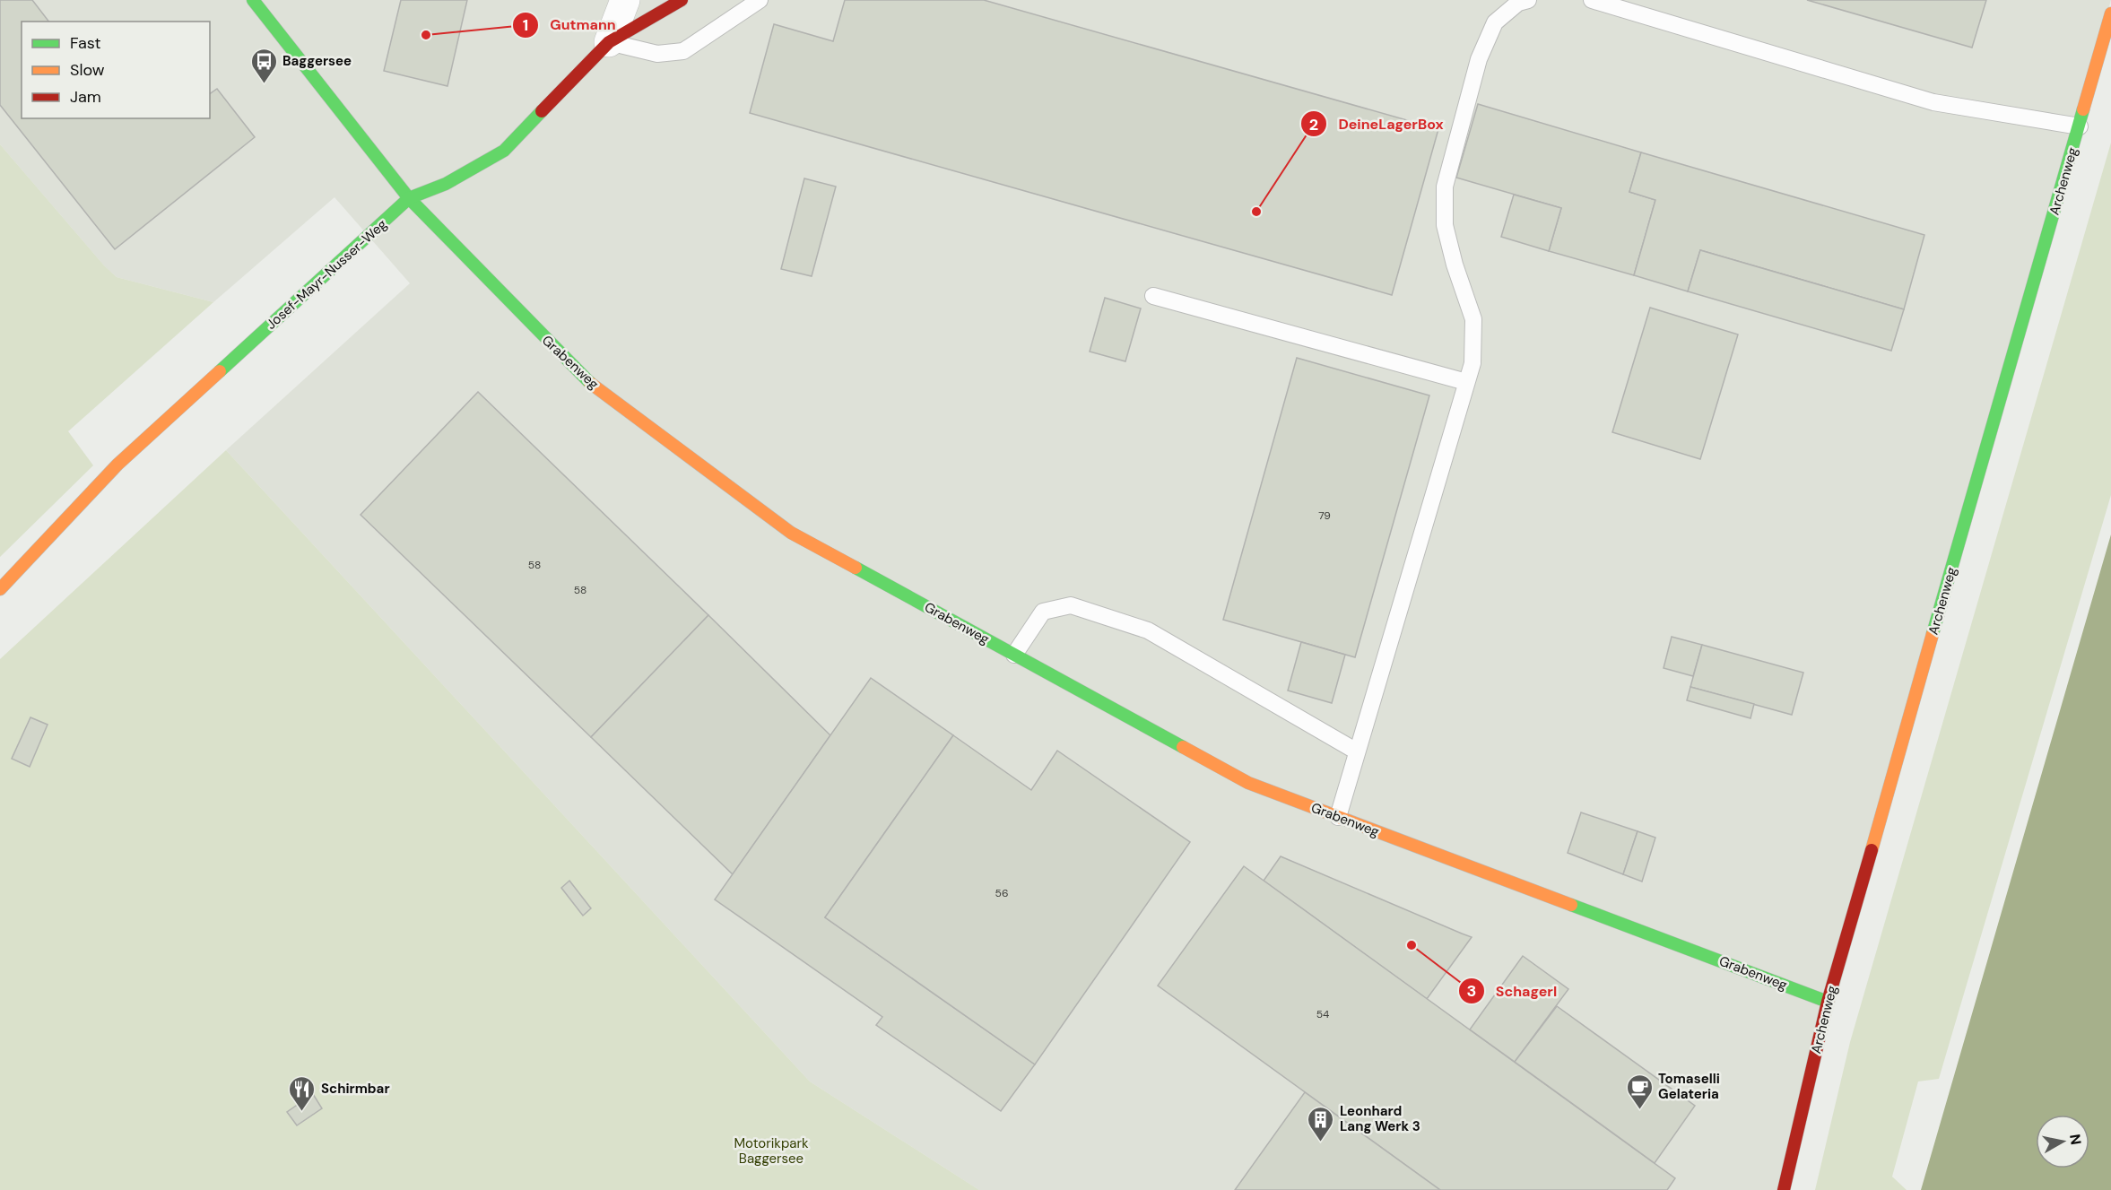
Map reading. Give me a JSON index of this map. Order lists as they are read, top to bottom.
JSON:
{
  "streets": {
    "street": ["Archenweg", "Josef-Mayr-Nusser-Weg", "Grabenweg"]
  },
  "crossings": [
    ["Archenweg", "Grabenweg"],
    ["Josef-Mayr-Nusser-Weg", "Grabenweg"]
  ],
  "parks": ["Motorikpark Baggersee"],
  "places": {
    "other": ["Gutmann", "DeineLagerBox", "Schagerl"],
    "bus stop": ["Baggersee"],
    "cafe": ["Tomaselli Gelateria"],
    "restaurant": ["Schirmbar"],
    "building": ["Leonhard Lang Werk 3"]
  },
  "house_numbers": [
    "79",
    "58",
    "58",
    "56",
    "54"
  ],
  "legend": ["Fast", "Slow", "Jam"],
  "north": "right"
}
